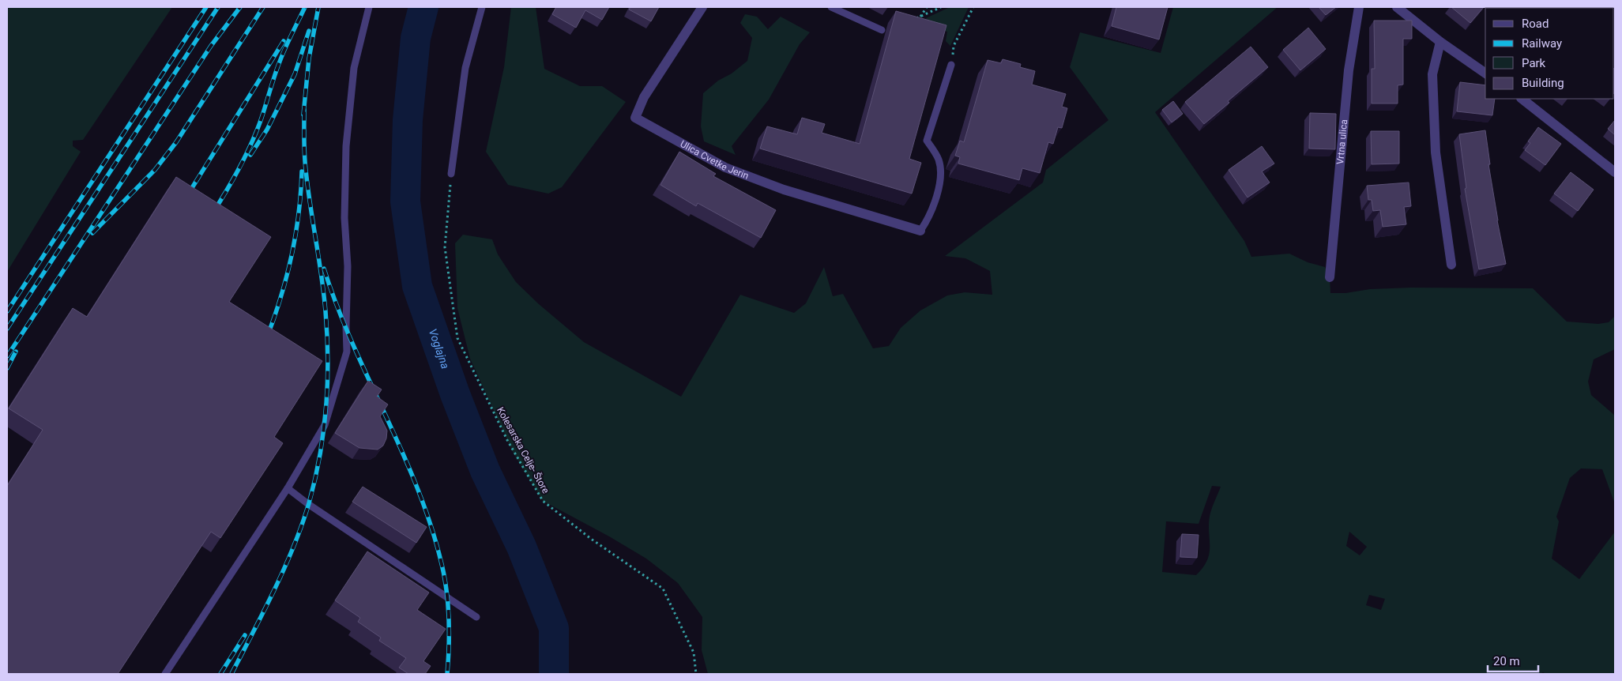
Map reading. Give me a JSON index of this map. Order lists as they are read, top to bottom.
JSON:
{
  "streets": {
    "street": ["Vrtna ulica", "Ulica Cvetke Jerin"],
    "path": ["Kolesarska Celje- Štore"]
  },
  "water": ["Voglajna"],
  "legend": [
    "Road",
    "Railway",
    "Park",
    "Building"
  ],
  "scale_bar": "20 m"
}
